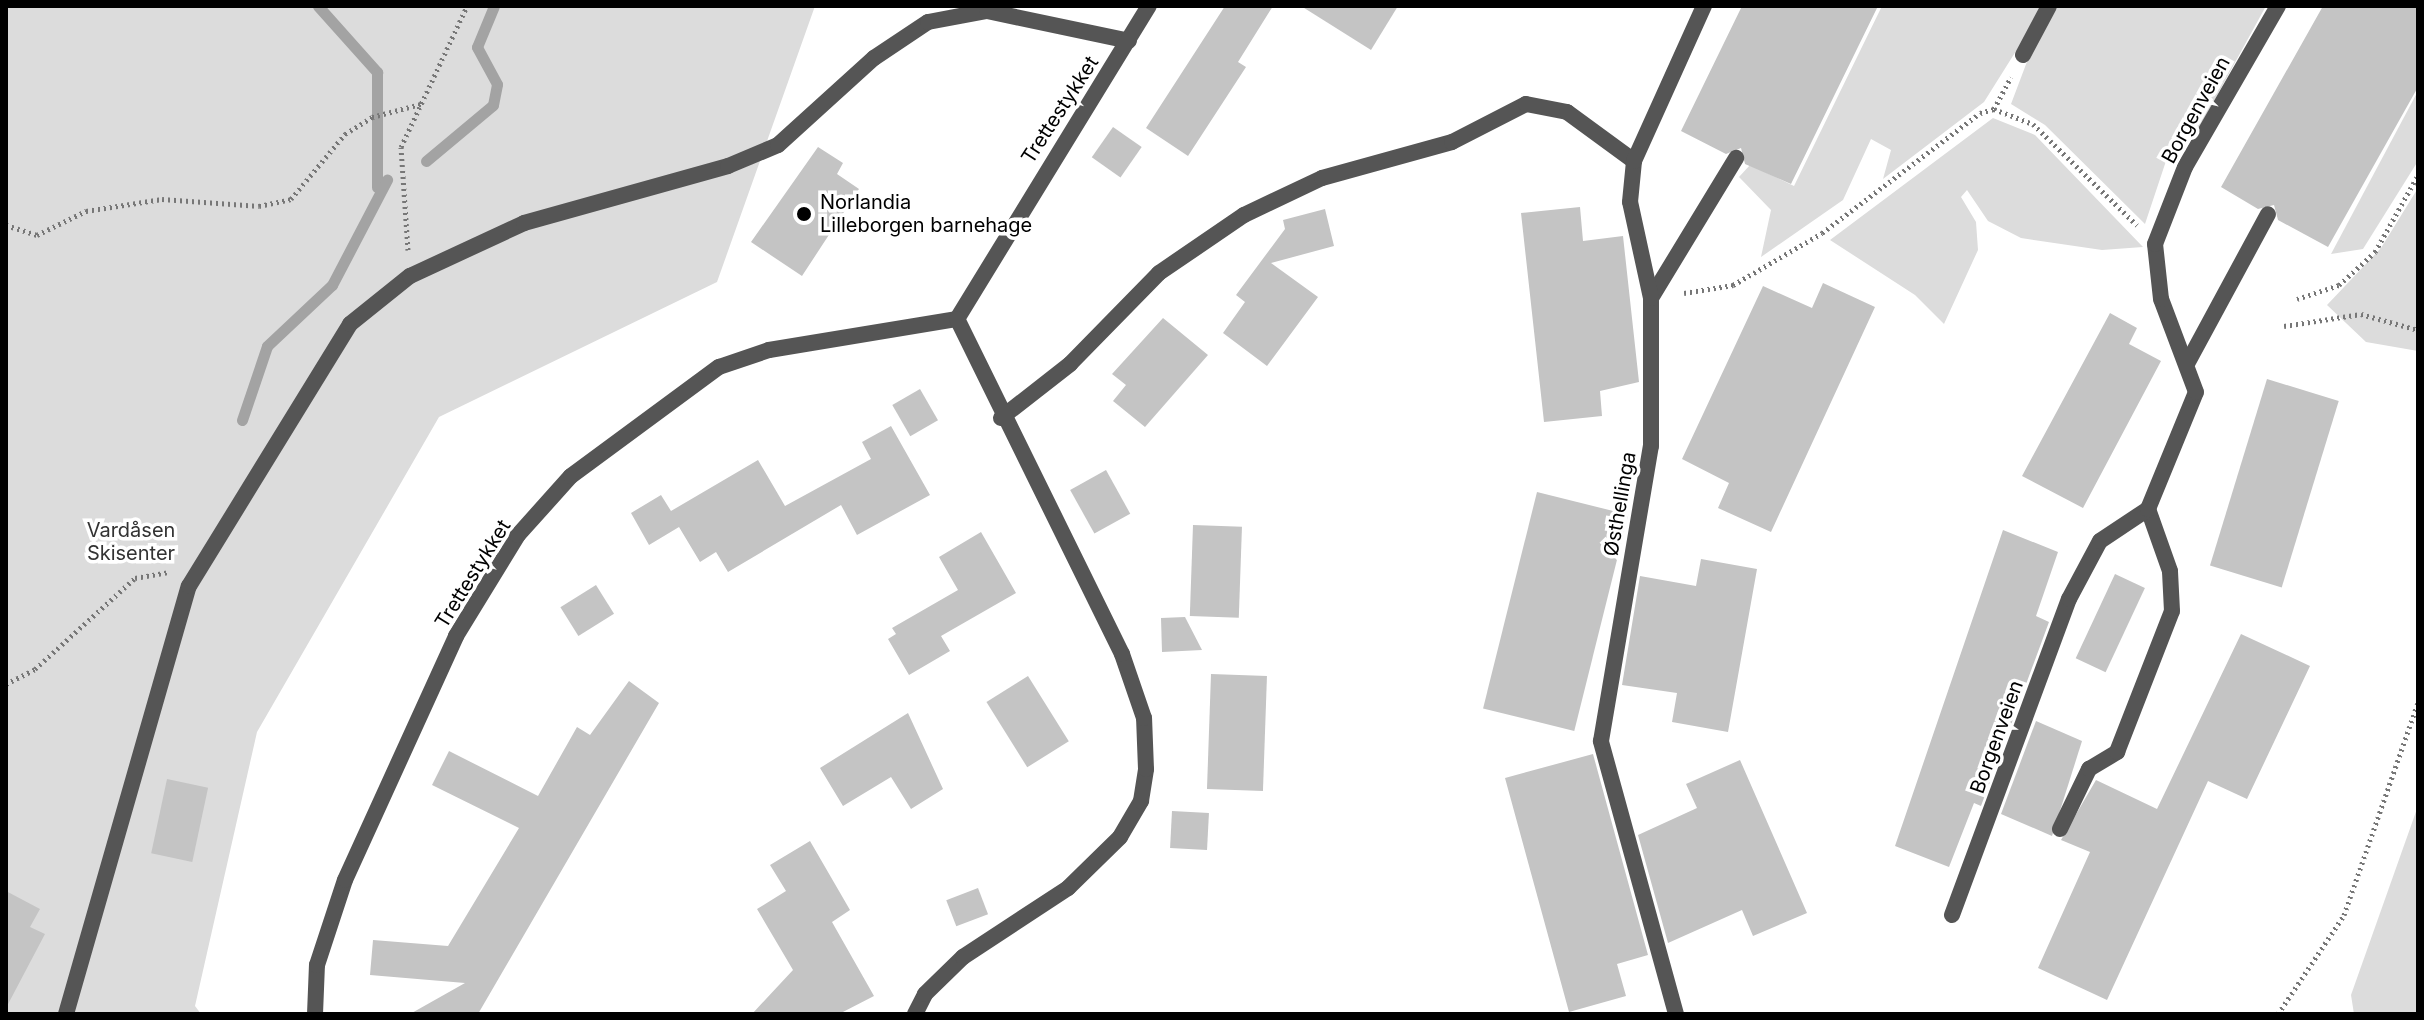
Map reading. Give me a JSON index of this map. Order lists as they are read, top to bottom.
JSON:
{
  "streets": {
    "street": ["Trettestykket", "Borgenveien", "Østhellinga"]
  },
  "parks": ["Vardåsen Skisenter"],
  "places": ["Norlandia Lilleborgen barnehage"]
}
